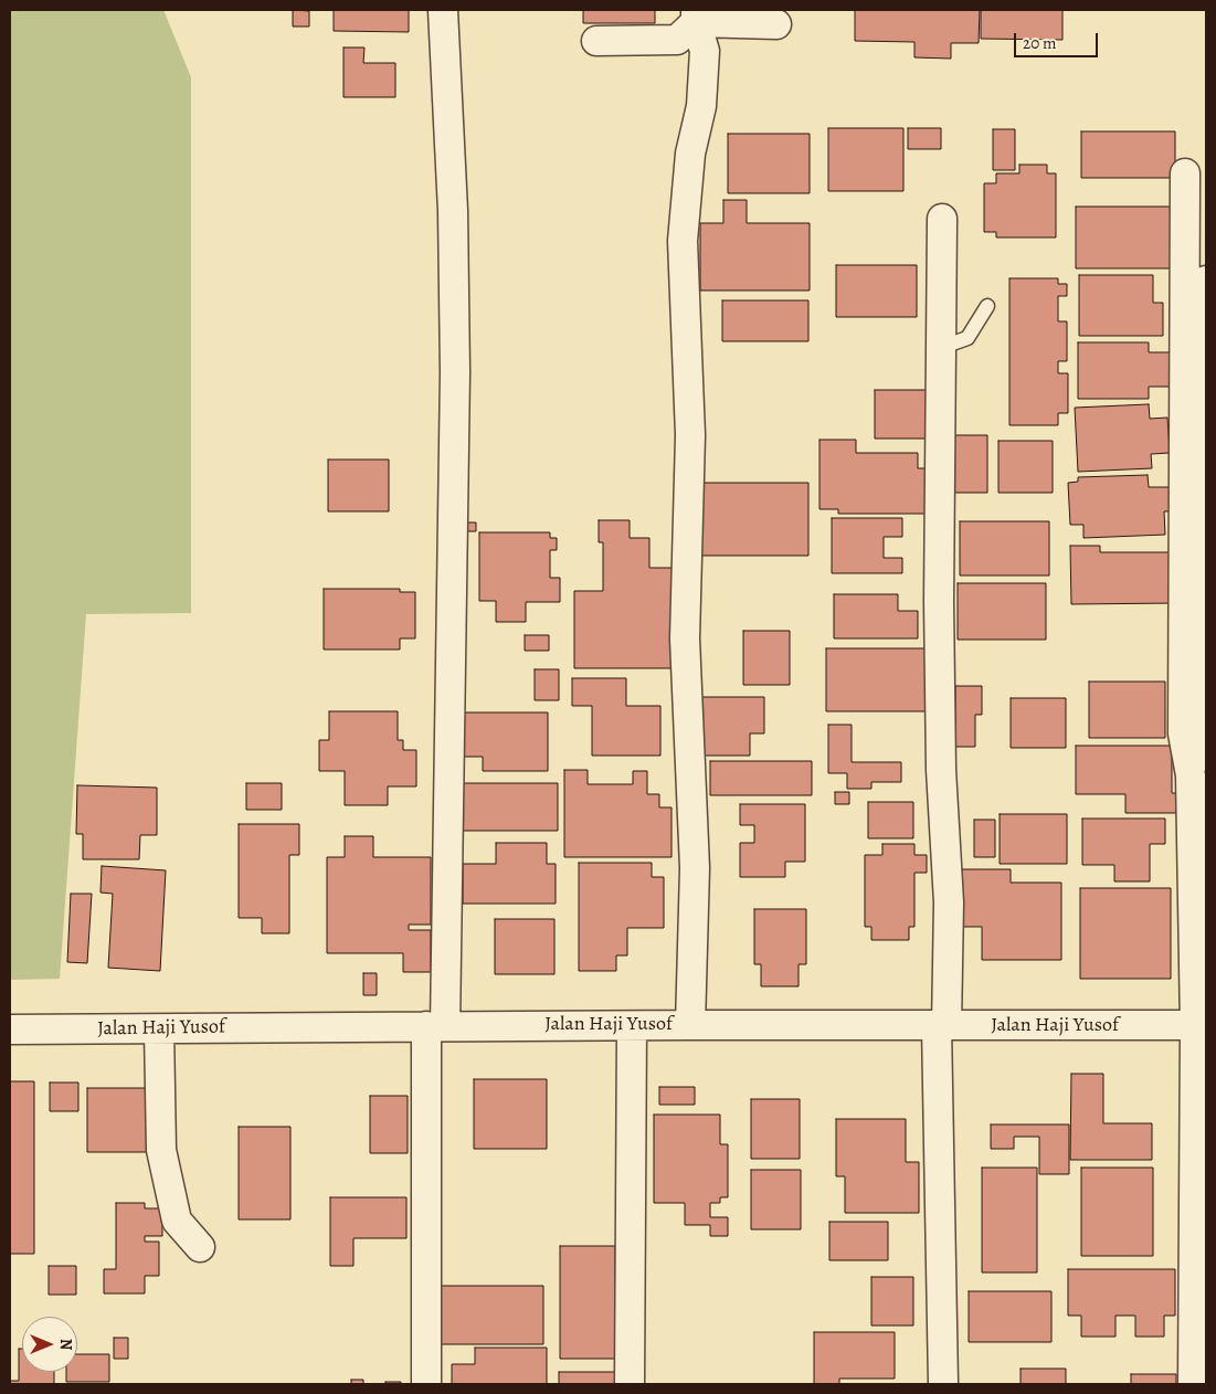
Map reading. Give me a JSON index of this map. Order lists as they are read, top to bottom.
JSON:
{
  "streets": {
    "street": ["Jalan Haji Yusof"]
  },
  "scale_bar": "20 m",
  "north": "right"
}
